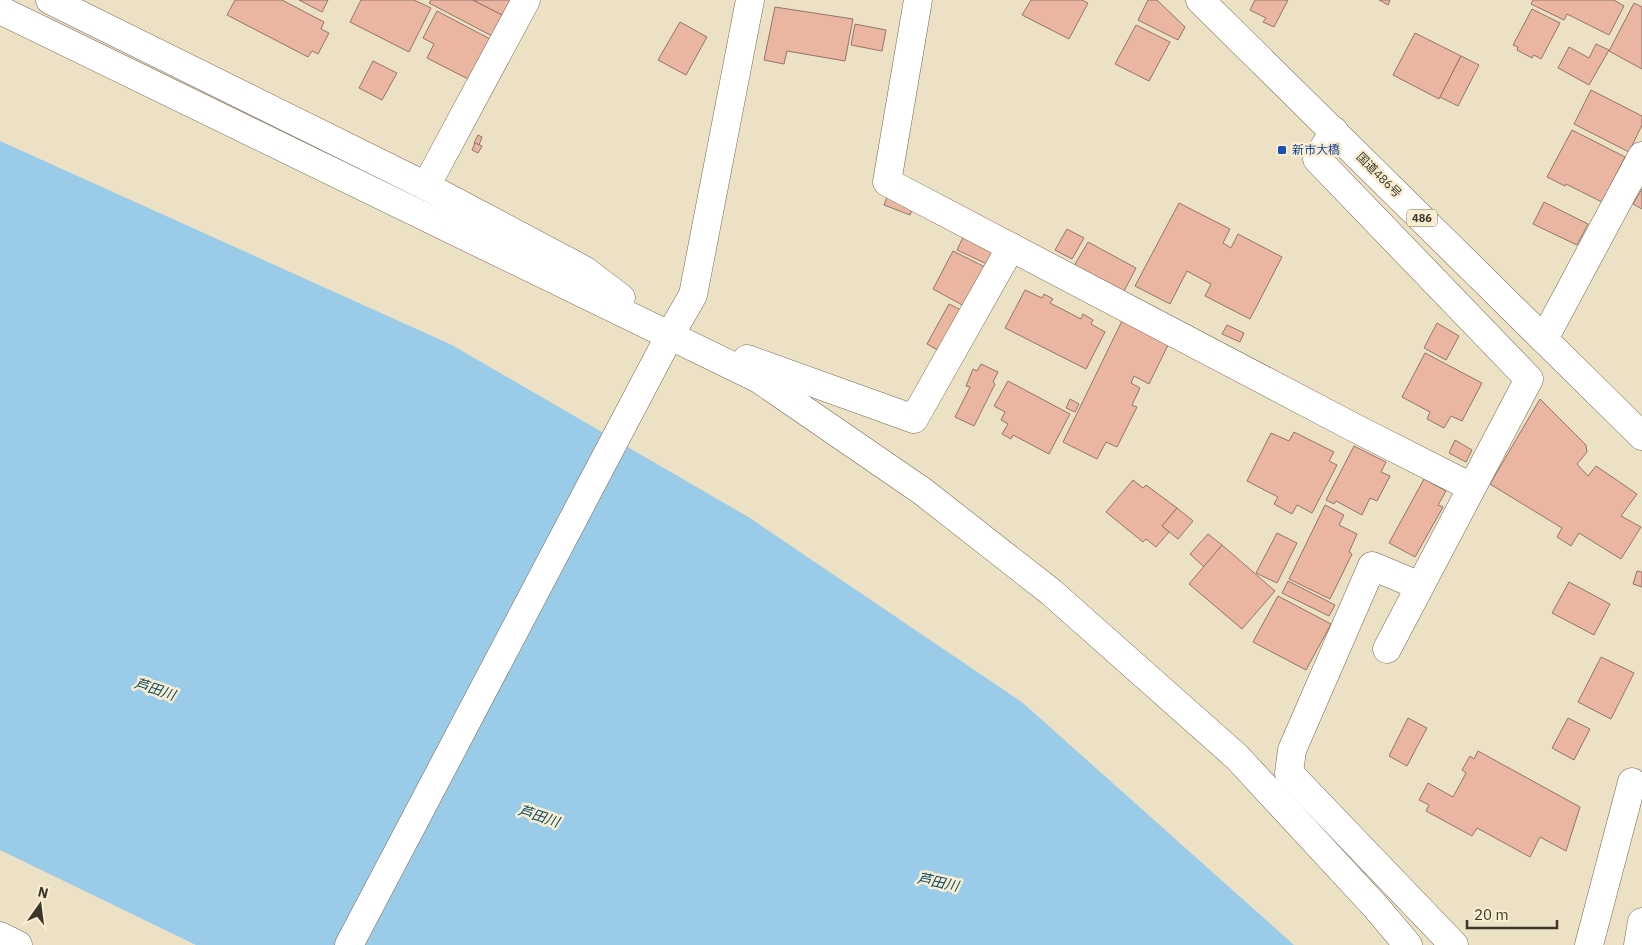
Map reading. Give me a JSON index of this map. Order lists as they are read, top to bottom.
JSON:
{
  "streets": {
    "main road": ["国道486号", "486"]
  },
  "water": ["芦田川"],
  "places": {
    "transit": ["新市大橋"]
  },
  "scale_bar": "20 m",
  "north": "top"
}
